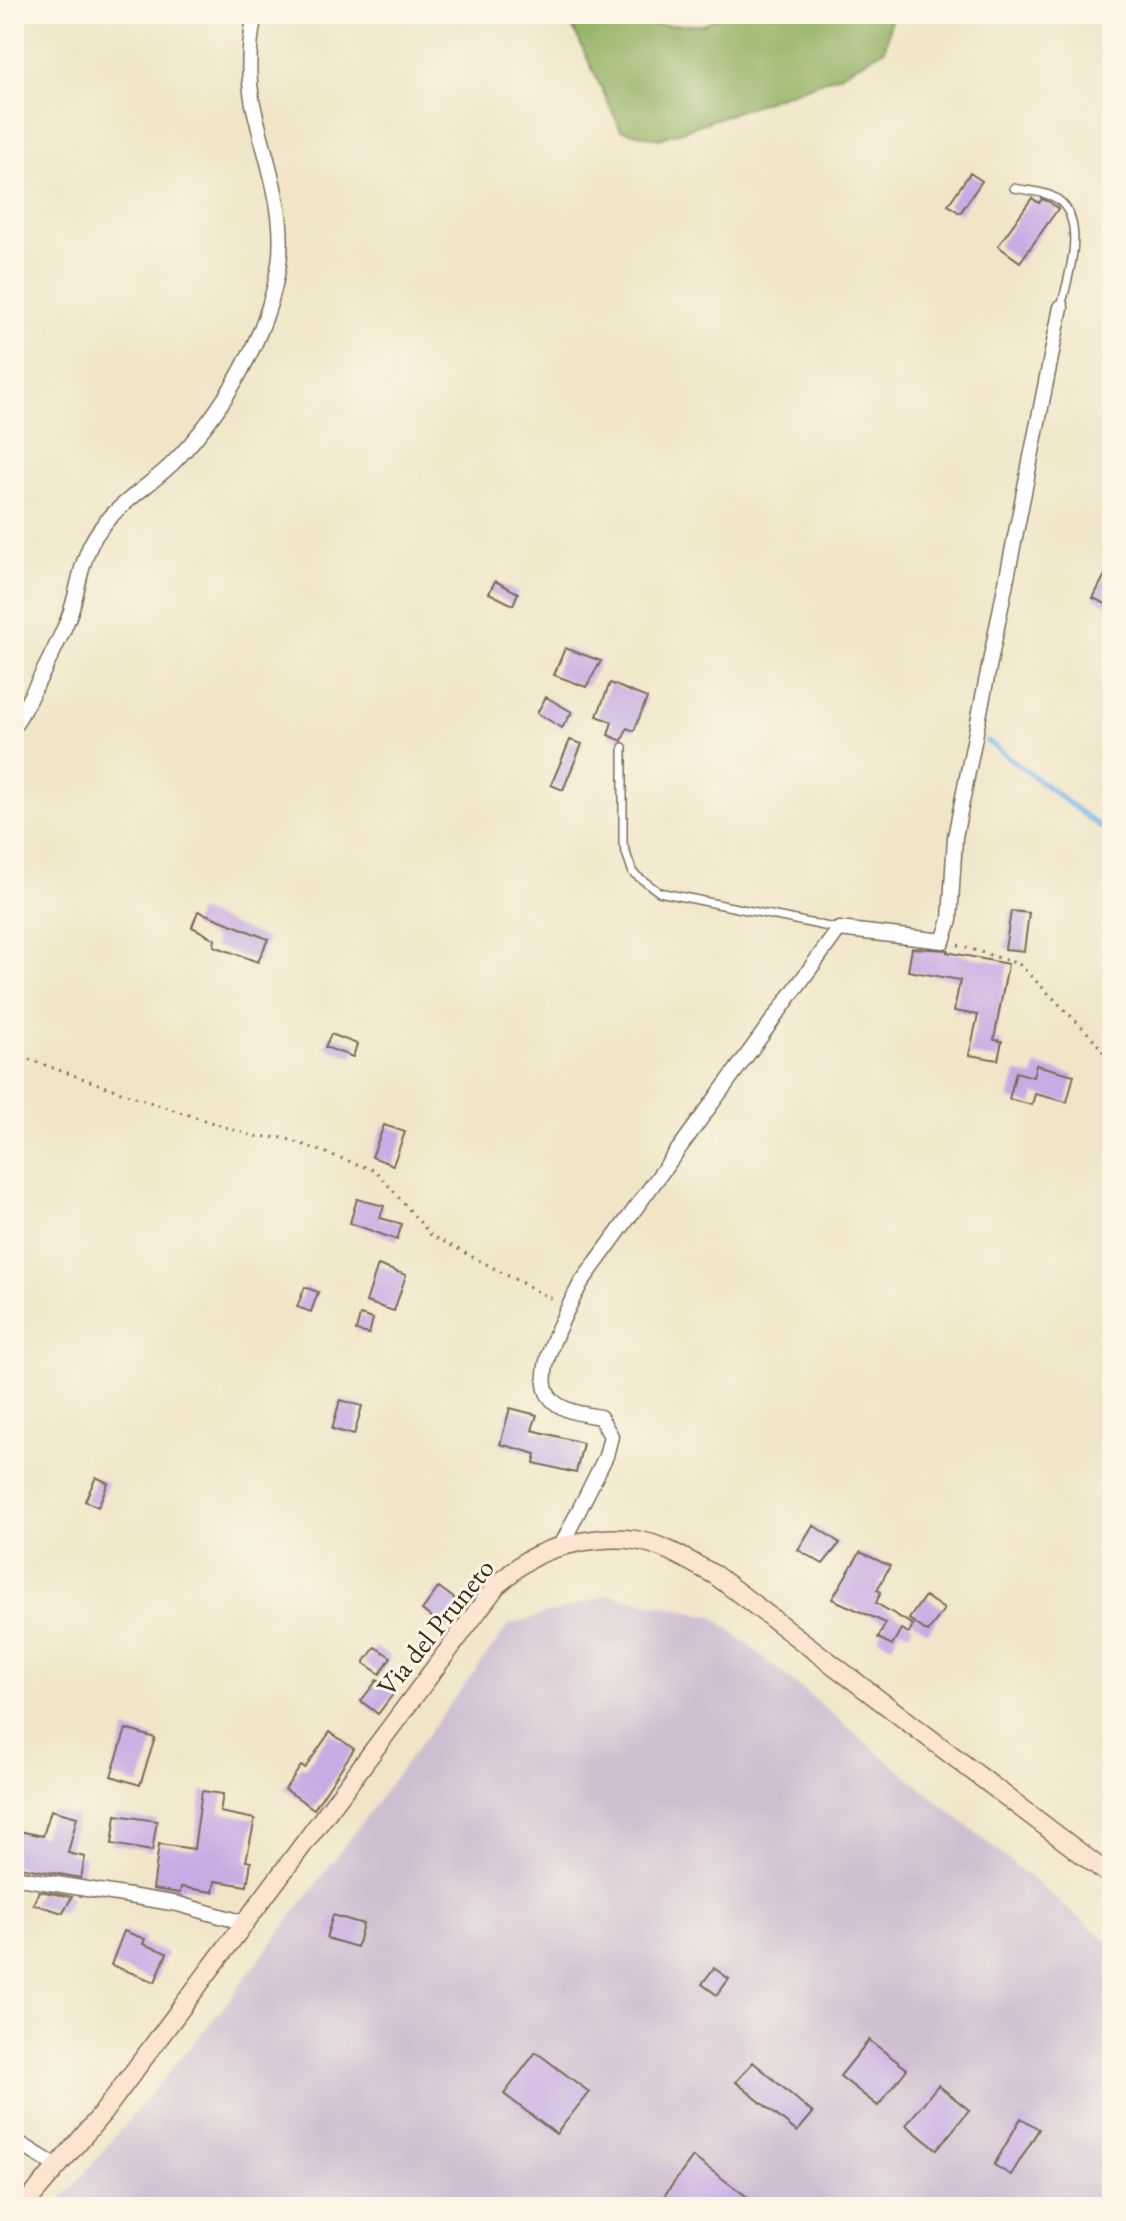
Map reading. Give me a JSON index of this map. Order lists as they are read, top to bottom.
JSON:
{
  "streets": {
    "street": ["Via del Pruneto"]
  }
}
